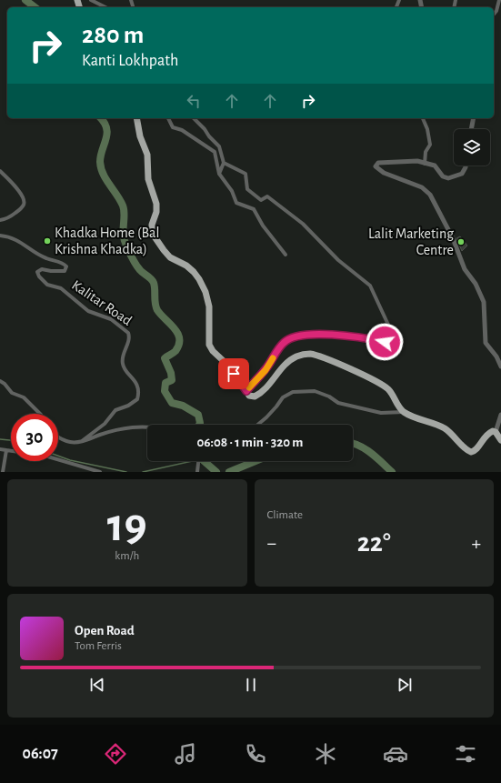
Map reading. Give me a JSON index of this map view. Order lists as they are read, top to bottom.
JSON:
{
  "streets": {
    "street": ["Kalitar Road"]
  },
  "places": ["Khadka Home (Bal Krishna Khadka)", "Lalit Marketing Centre"],
  "page": {
    "turn": ["280 m", "Kanti Lokhpath"],
    "limit": "30",
    "trip": "06:08 · 1 min · 320 m",
    "tile": [
      ["19", "km/h"],
      "Climate"
    ],
    "heat": ["−", "22°", "+"],
    "song": ["Open Road", "Tom Ferris"],
    "tabs": "06:07"
  }
}
